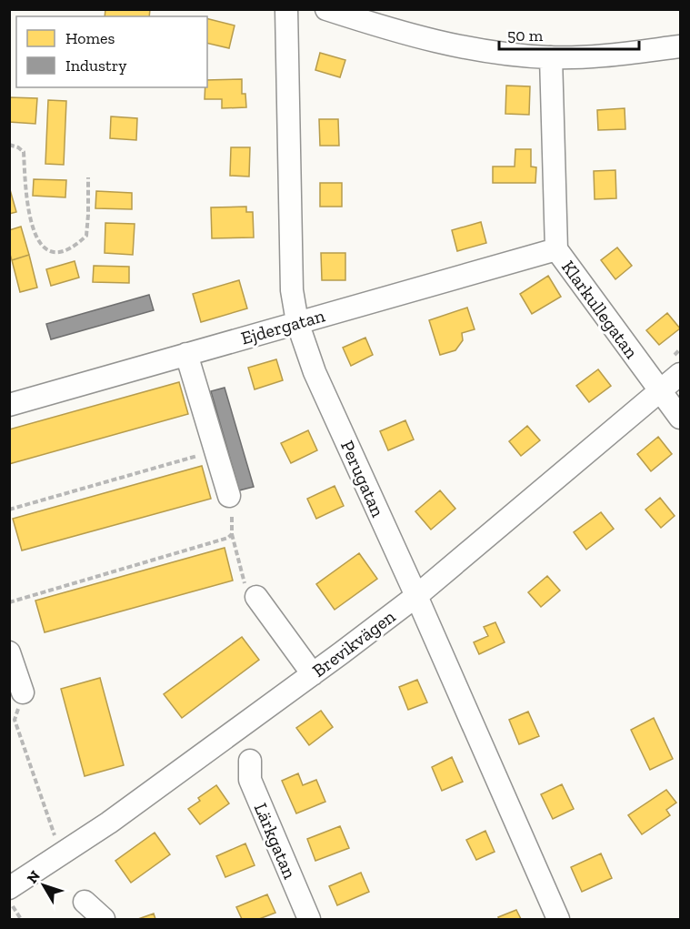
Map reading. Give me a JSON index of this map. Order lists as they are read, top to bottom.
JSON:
{
  "streets": {
    "street": [
      "Klarkullegatan",
      "Ejdergatan",
      "Perugatan",
      "Brevikvägen",
      "Lärkgatan"
    ]
  },
  "crossings": [
    ["Klarkullegatan", "Ejdergatan"],
    ["Klarkullegatan", "Brevikvägen"],
    ["Ejdergatan", "Perugatan"],
    ["Perugatan", "Brevikvägen"]
  ],
  "legend": ["Homes", "Industry"],
  "scale_bar": "50 m",
  "north": "top left"
}
